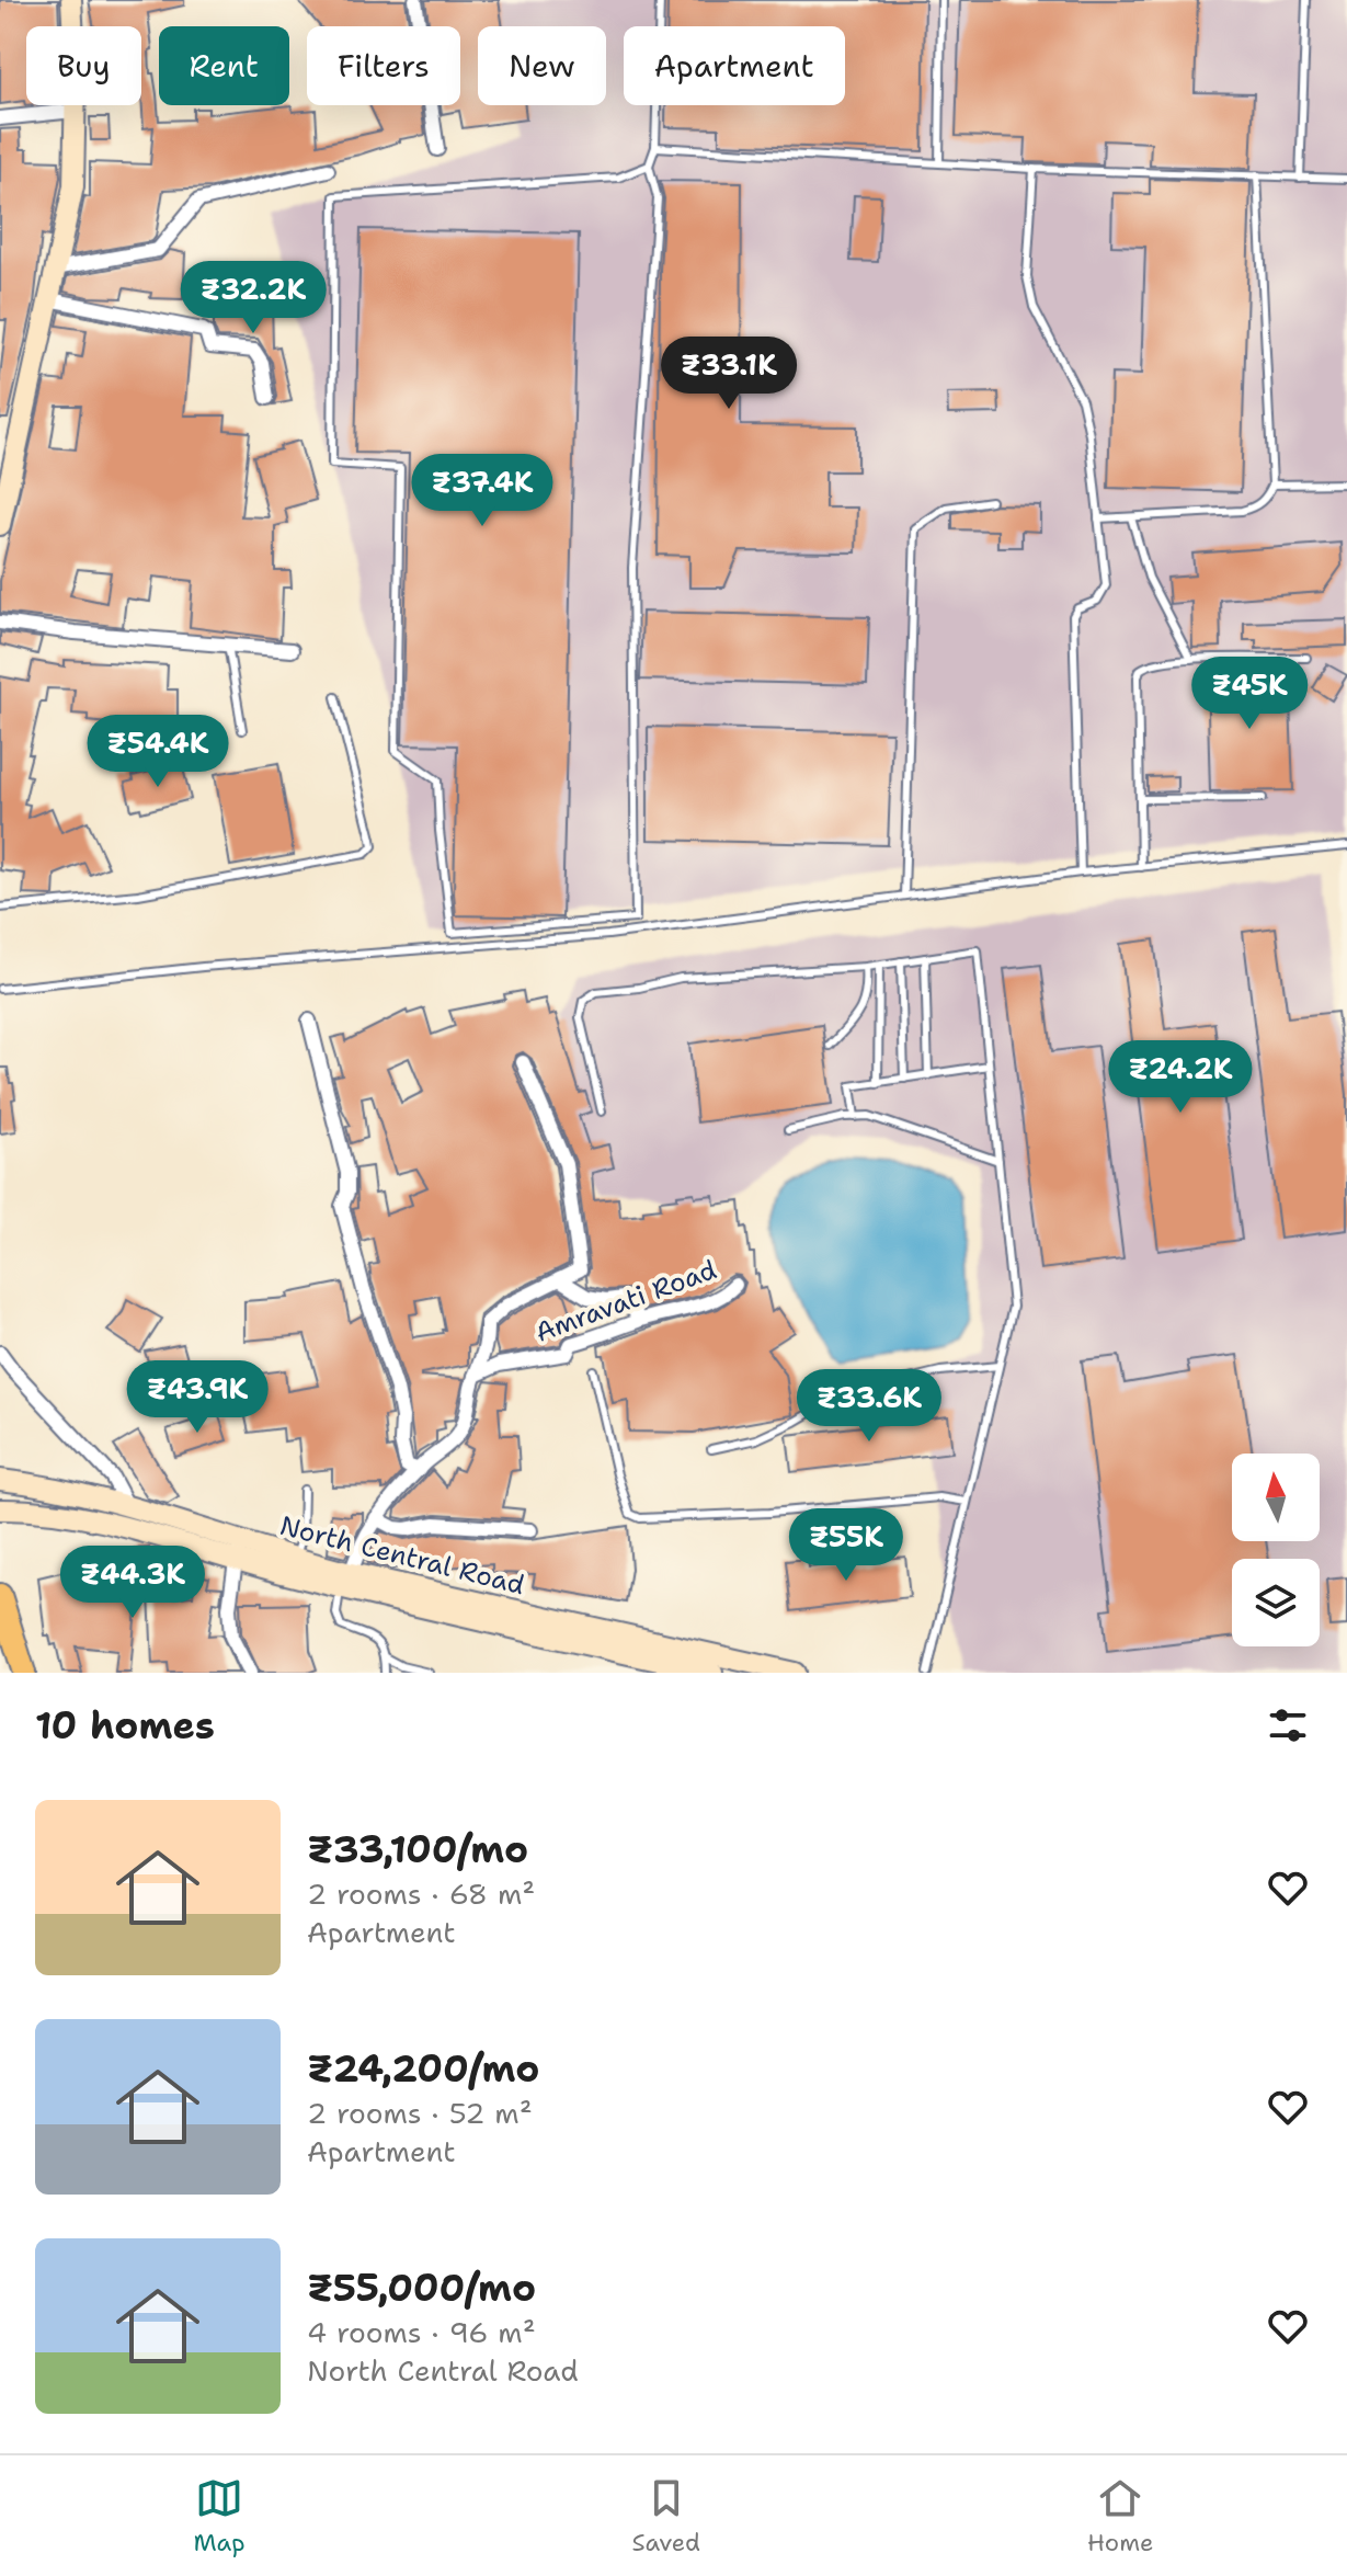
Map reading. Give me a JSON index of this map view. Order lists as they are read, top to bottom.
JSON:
{
  "streets": {
    "main road": ["North Central Road"],
    "street": ["Amravati Road"]
  },
  "north": "top",
  "page": {
    "chip": [
      "Buy",
      "Rent",
      "Filters",
      "New",
      "Apartment"
    ],
    "price": [
      "₹32.2K",
      "₹33.1K",
      "₹37.4K",
      "₹45K",
      "₹54.4K",
      "₹24.2K",
      "₹43.9K",
      "₹33.6K",
      "₹55K",
      "₹44.3K"
    ],
    "heading": "10 homes",
    "list": [
      {
        "name": "₹33,100/mo",
        "note": "2 rooms · 68 m² · Apartment"
      },
      {
        "name": "₹24,200/mo",
        "note": "2 rooms · 52 m² · Apartment"
      },
      {
        "name": "₹55,000/mo",
        "note": "4 rooms · 96 m² · North Central Road"
      }
    ],
    "tabs": ["Map", "Saved", "Home"]
  }
}
